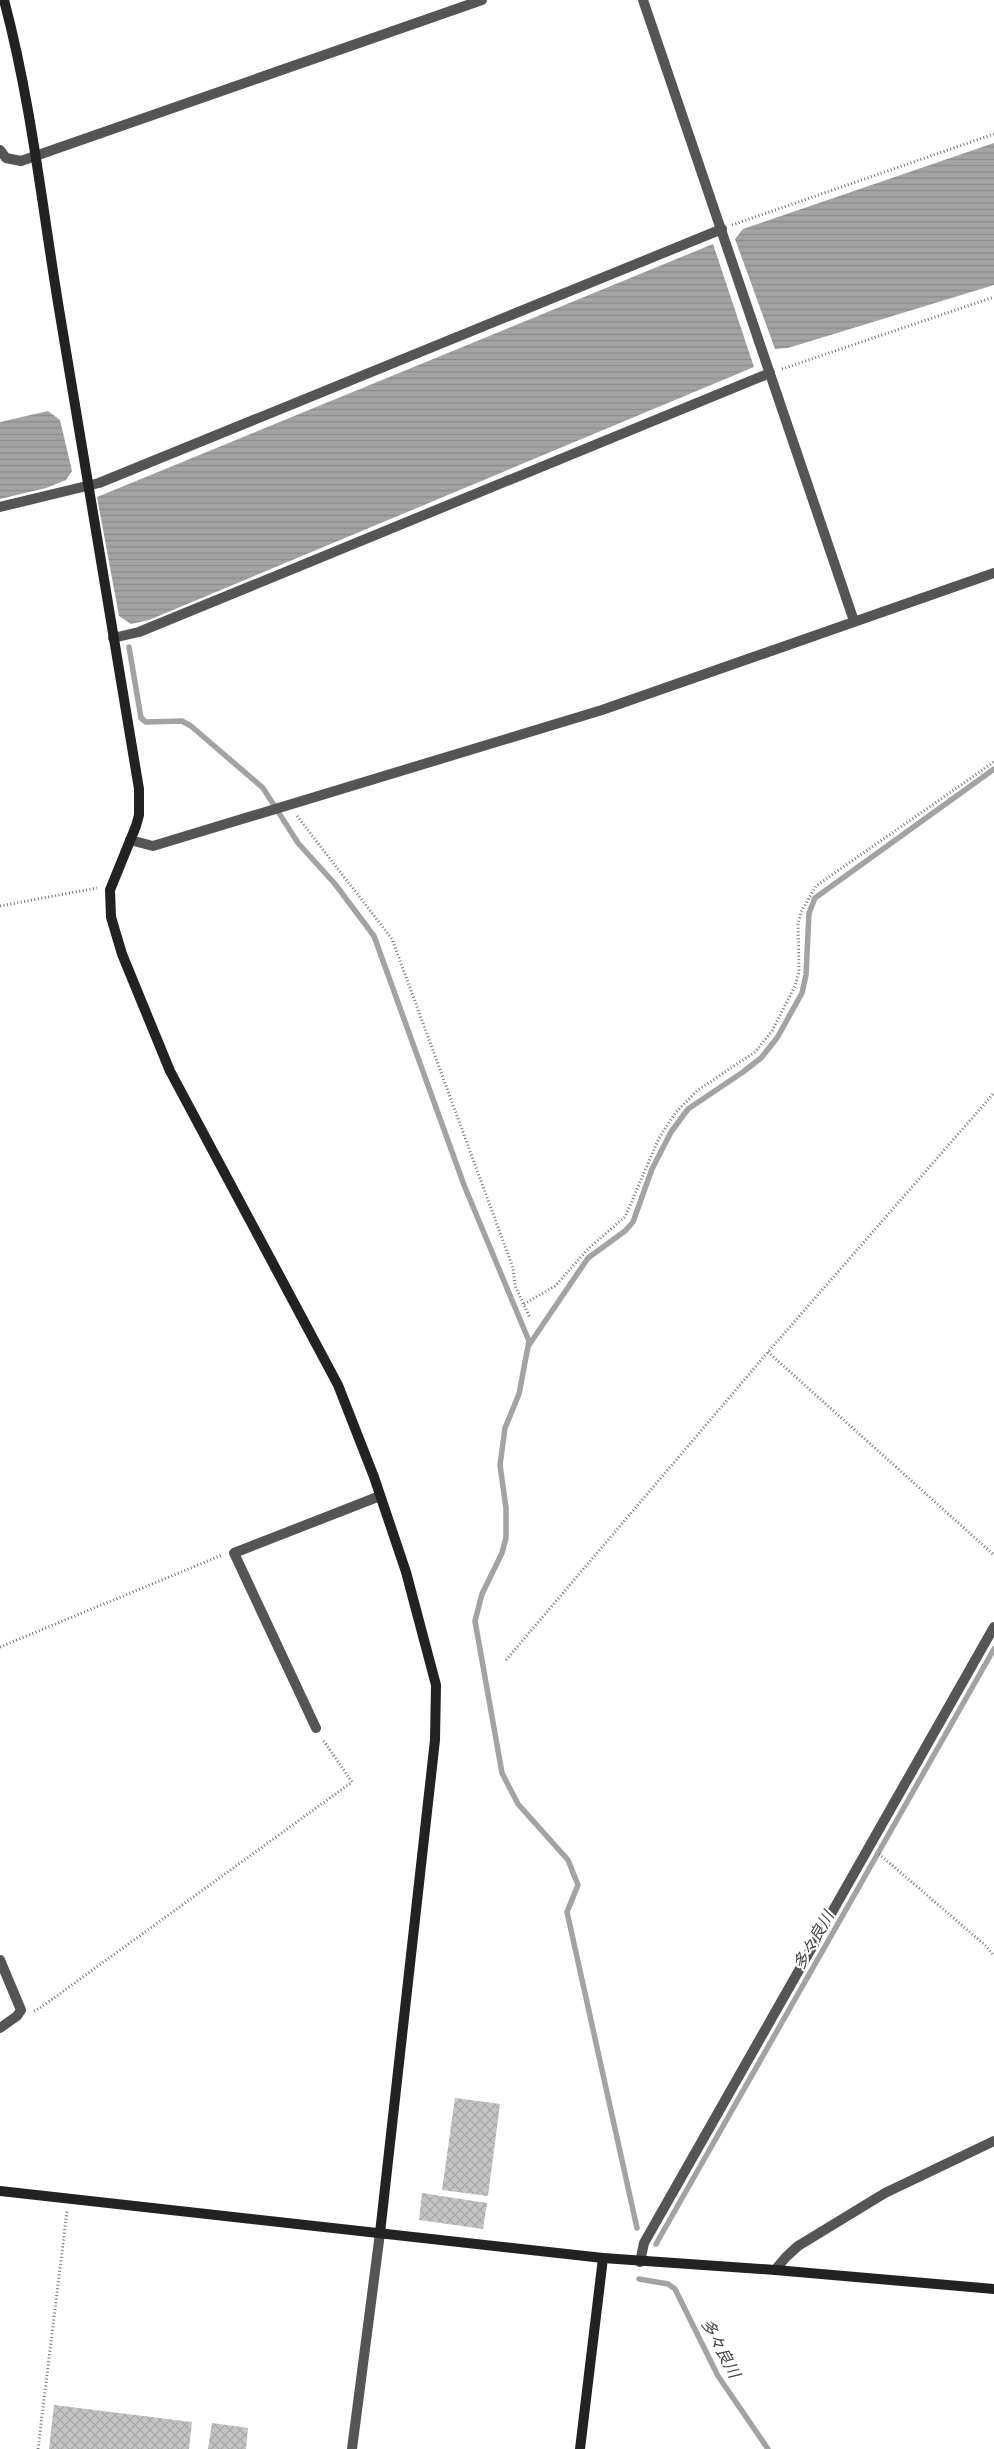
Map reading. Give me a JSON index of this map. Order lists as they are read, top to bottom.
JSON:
{
  "water": ["多々良川"]
}
